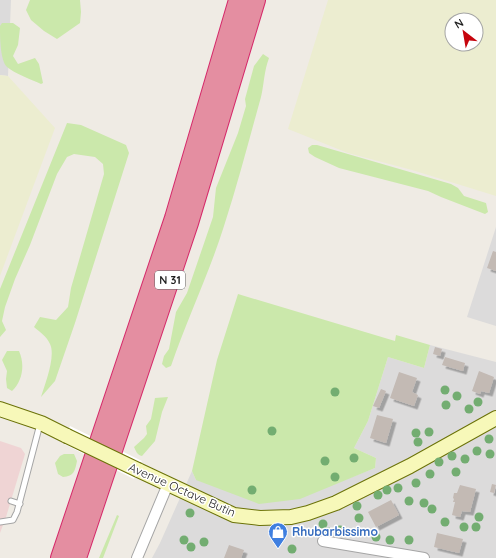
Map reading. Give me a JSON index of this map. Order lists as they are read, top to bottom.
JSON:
{
  "streets": {
    "highway": ["N 31"],
    "main road": ["Avenue Octave Butin"]
  },
  "places": {
    "shop": ["Rhubarbissimo"]
  },
  "north": "top left"
}
